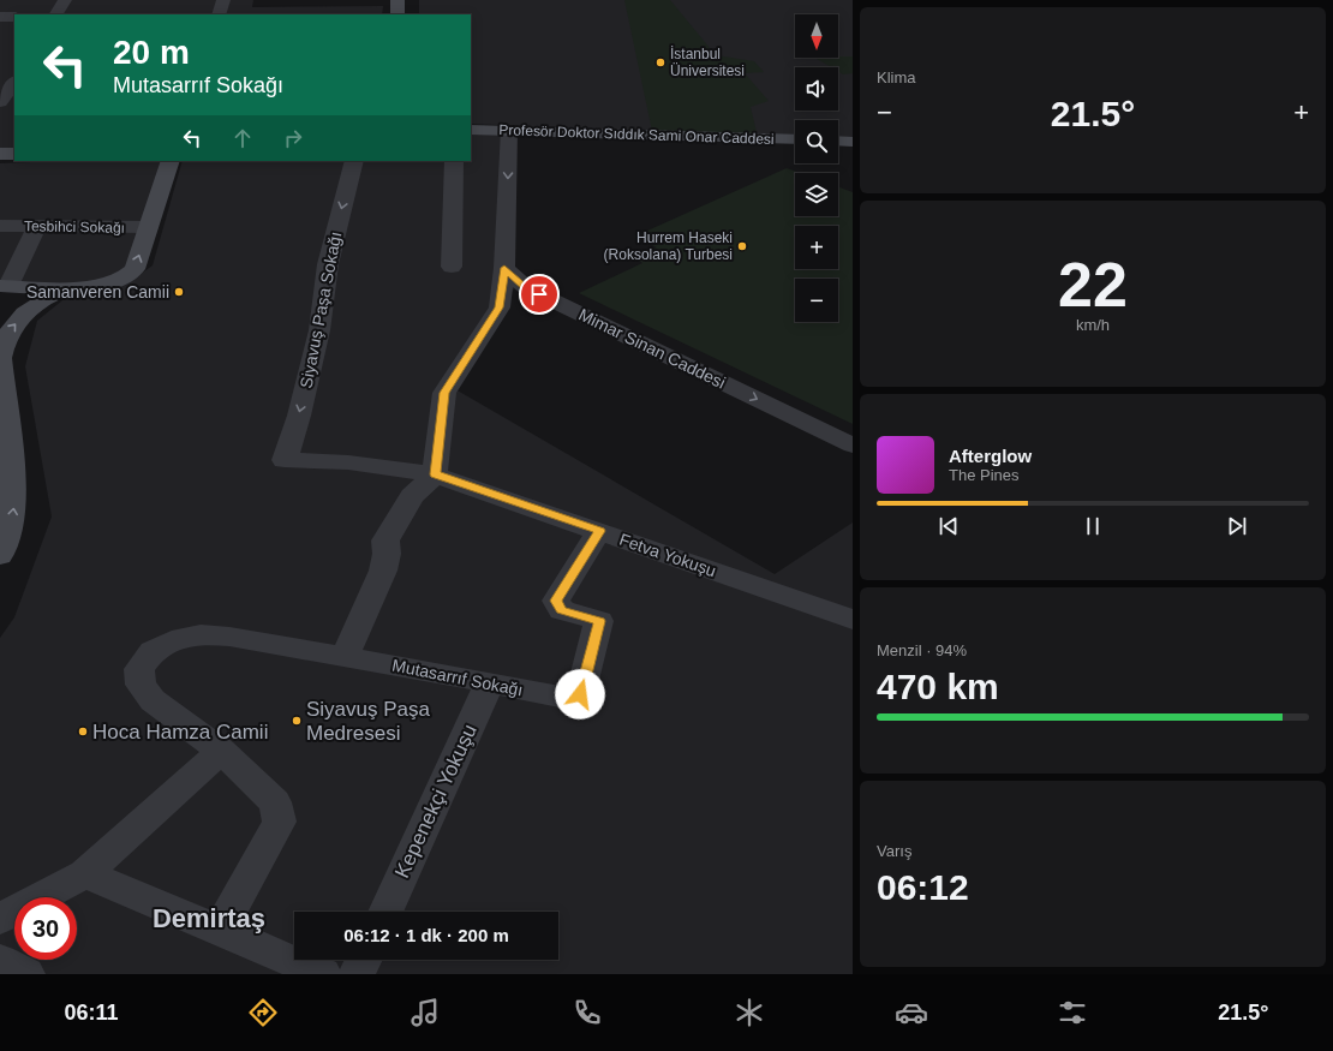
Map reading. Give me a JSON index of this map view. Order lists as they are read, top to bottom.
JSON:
{
  "streets": {
    "street": [
      "Profesör Doktor Sıddık Sami Onar Caddesi",
      "Tesbihci Sokağı",
      "Siyavuş Paşa Sokağı",
      "Mimar Sinan Caddesi",
      "Fetva Yokuşu",
      "Mutasarrıf Sokağı",
      "Kepenekçi Yokuşu"
    ]
  },
  "crossings": [
    ["Siyavuş Paşa Sokağı", "Fetva Yokuşu"],
    ["Fetva Yokuşu", "Mutasarrıf Sokağı"],
    ["Mutasarrıf Sokağı", "Kepenekçi Yokuşu"]
  ],
  "one_way": ["Mimar Sinan Caddesi"],
  "districts": ["Demirtaş"],
  "places": [
    "İstanbul Üniversitesi",
    "Hurrem Haseki (Roksolana) Turbesi",
    "Samanveren Camii",
    "Siyavuş Paşa Medresesi",
    "Hoca Hamza Camii"
  ],
  "north": "bottom",
  "page": {
    "tile": [
      "Klima",
      ["22", "km/h"],
      ["Menzil · 94%", "470 km"],
      ["Varış", "06:12"]
    ],
    "map_buttons": ["+", "−"],
    "turn": ["20 m", "Mutasarrıf Sokağı"],
    "heat": ["−", "21.5°", "+"],
    "song": ["Afterglow", "The Pines"],
    "limit": "30",
    "trip": "06:12 · 1 dk · 200 m",
    "tabs": ["06:11", "21.5°"]
  }
}
